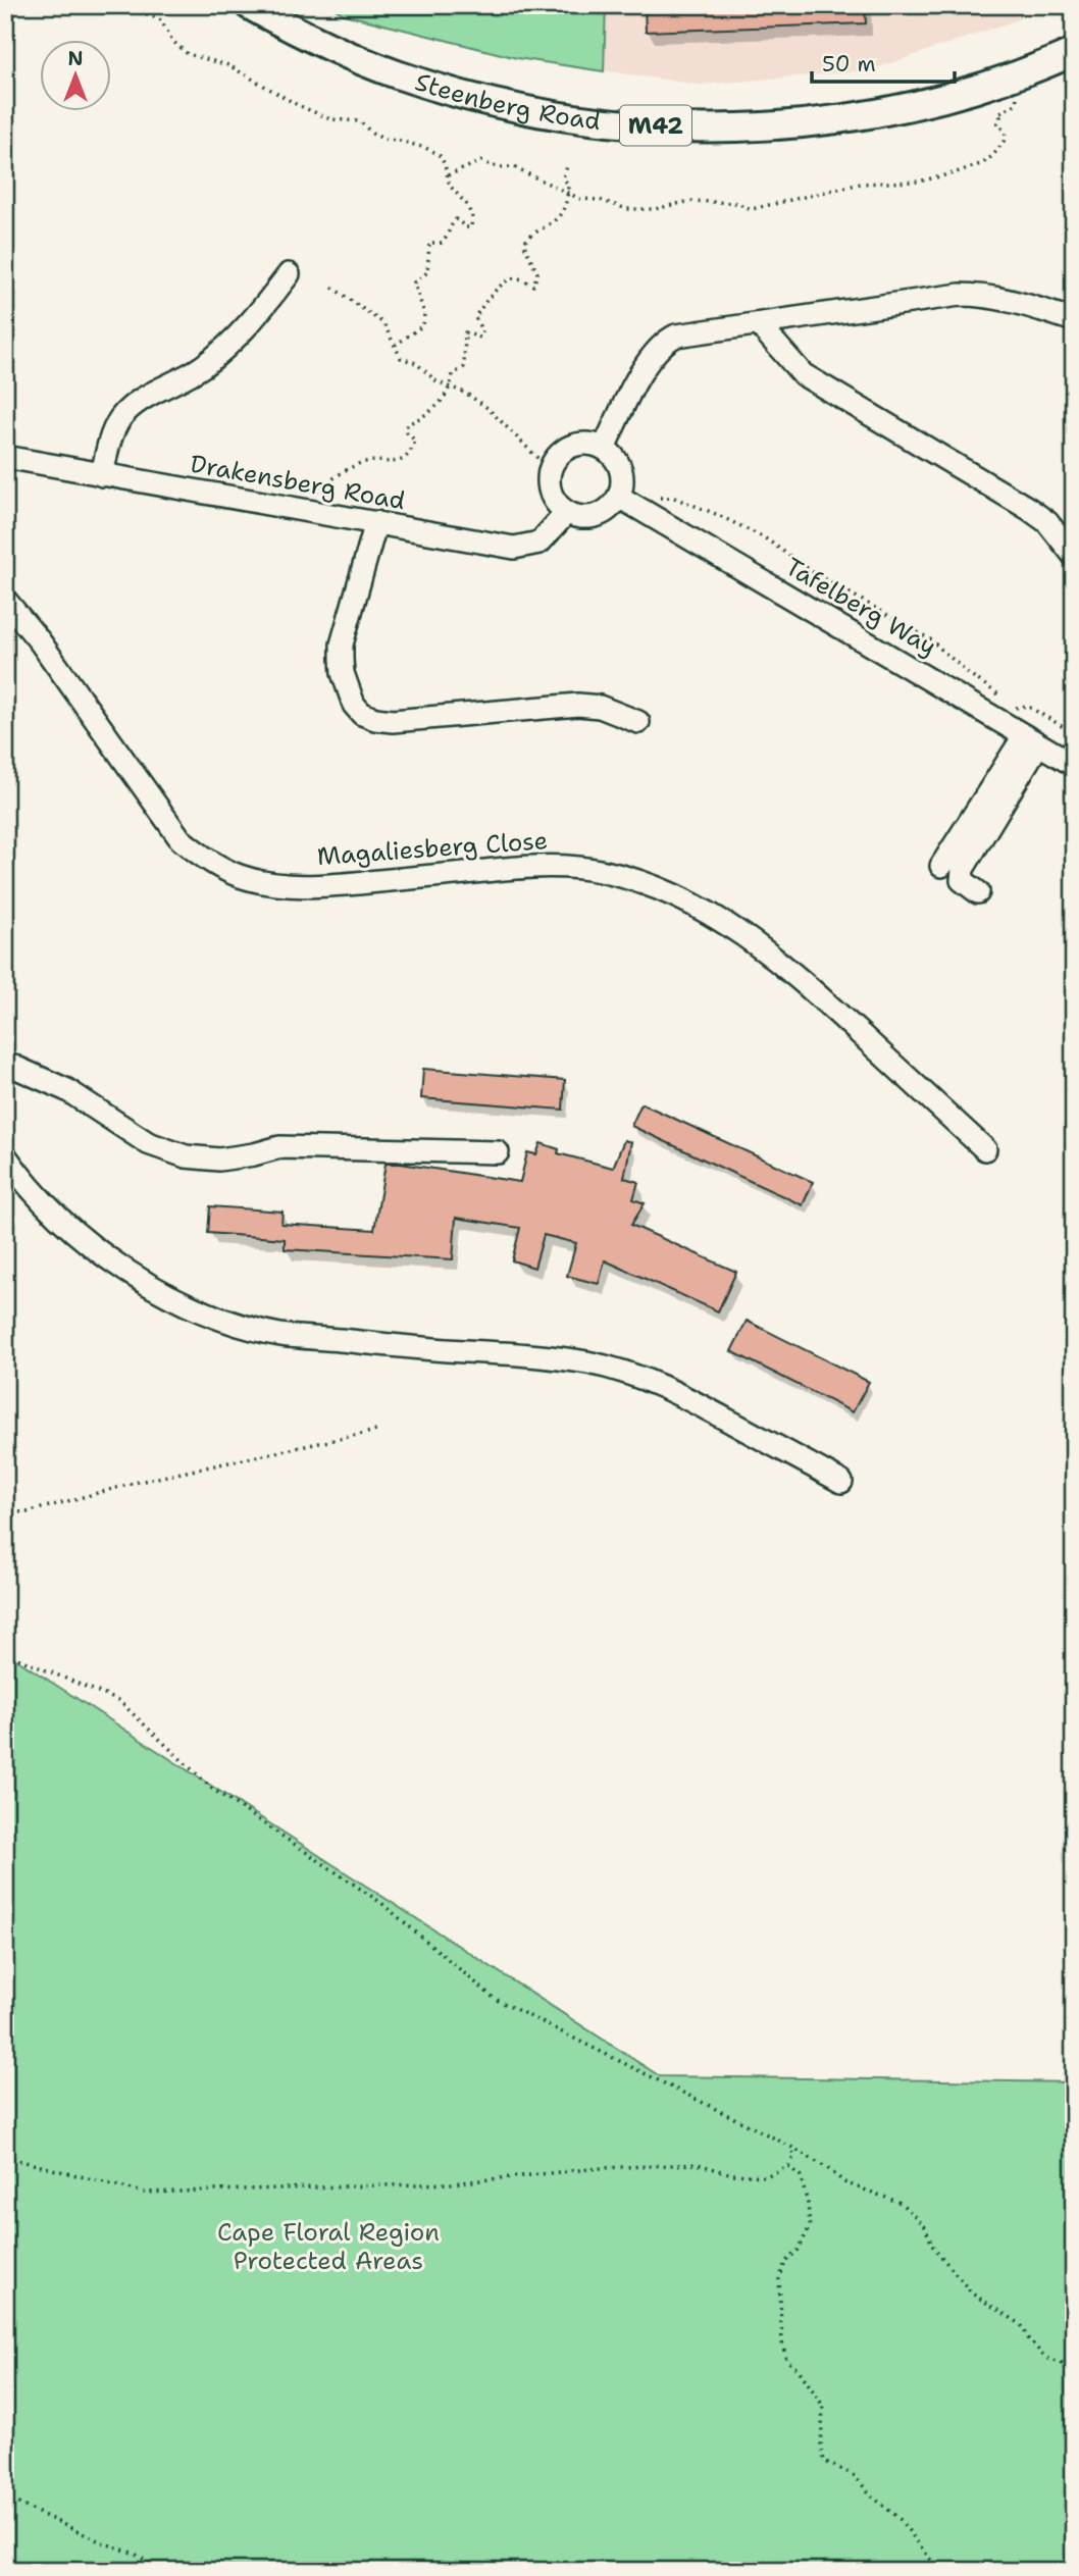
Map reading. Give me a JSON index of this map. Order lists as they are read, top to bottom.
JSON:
{
  "streets": {
    "main road": ["Steenberg Road", "M42"],
    "street": ["Drakensberg Road", "Tafelberg Way", "Magaliesberg Close"]
  },
  "crossings": [
    ["Drakensberg Road", "Tafelberg Way"]
  ],
  "parks": ["Cape Floral Region Protected Areas"],
  "scale_bar": "50 m",
  "north": "top"
}
